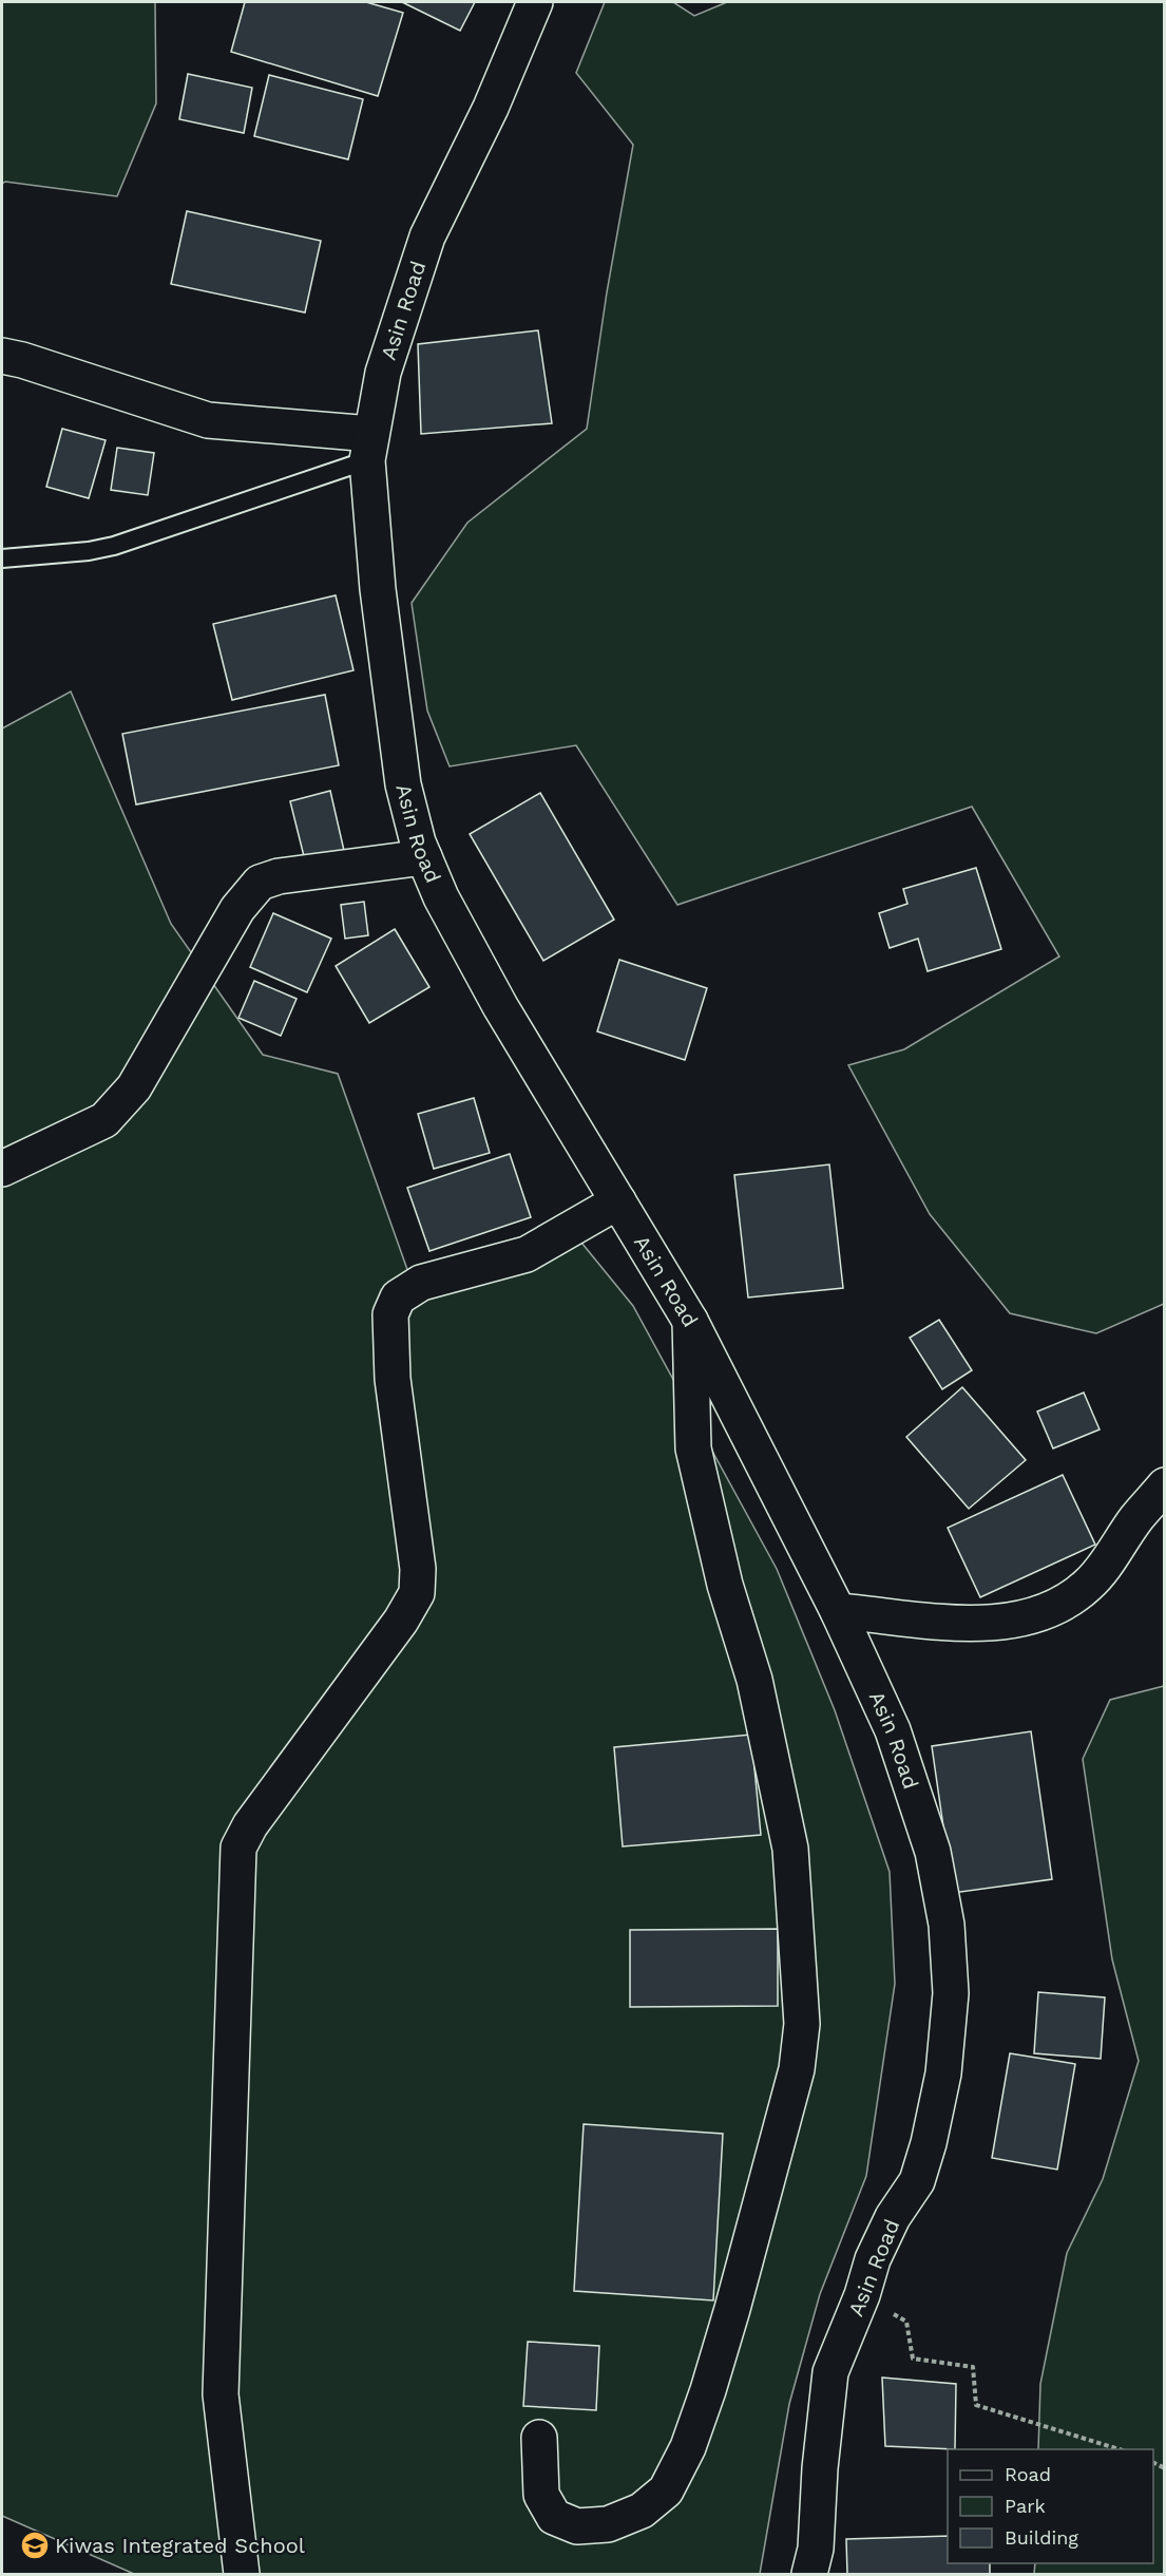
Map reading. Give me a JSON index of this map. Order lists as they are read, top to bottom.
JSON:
{
  "streets": {
    "street": ["Asin Road"]
  },
  "places": {
    "school or university": ["Kiwas Integrated School"]
  },
  "legend": ["Road", "Park", "Building"]
}
